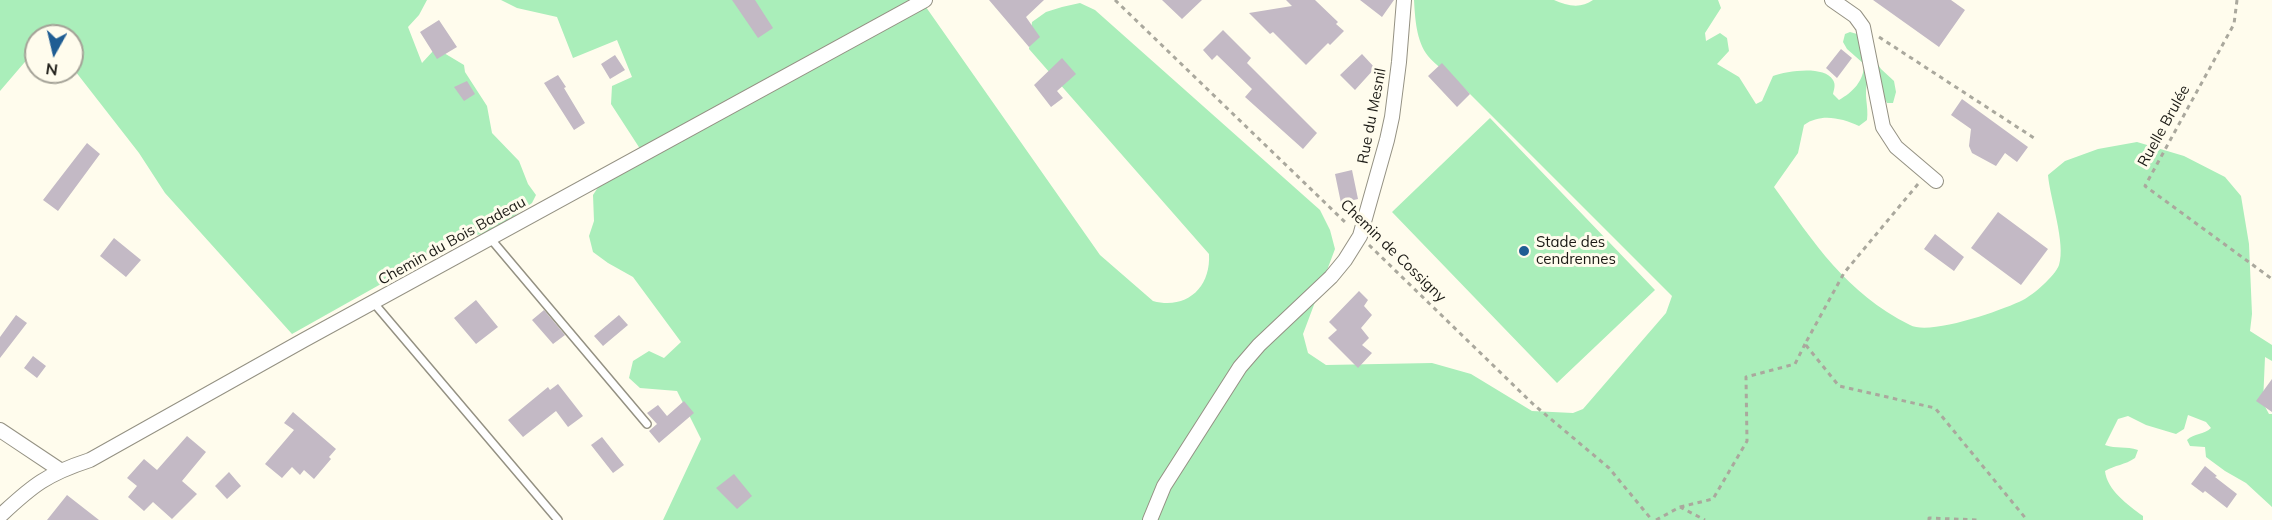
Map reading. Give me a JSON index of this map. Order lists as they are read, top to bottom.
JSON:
{
  "streets": {
    "street": ["Rue du Mesnil", "Chemin du Bois Badeau"],
    "path": ["Ruelle Brulée", "Chemin de Cossigny"]
  },
  "crossings": [
    ["Rue du Mesnil", "Chemin de Cossigny"]
  ],
  "places": ["Stade des cendrennes"],
  "north": "bottom"
}
